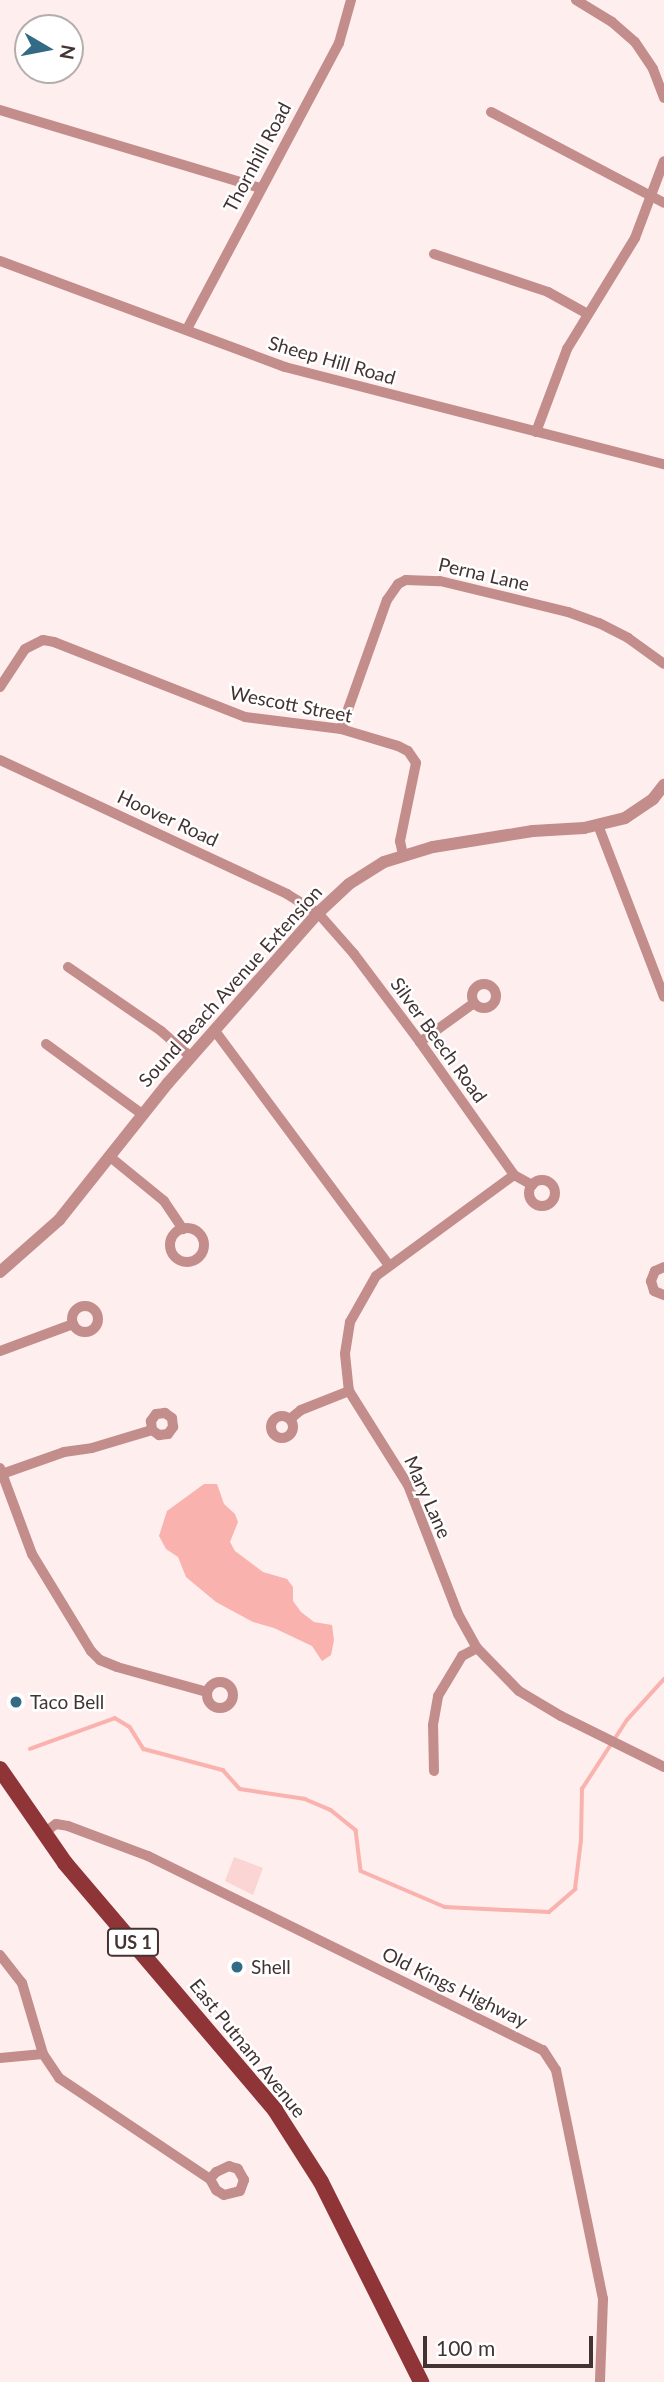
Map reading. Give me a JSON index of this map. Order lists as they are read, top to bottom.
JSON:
{
  "streets": {
    "main road": ["US 1", "East Putnam Avenue"],
    "street": [
      "Thornhill Road",
      "Sheep Hill Road",
      "Perna Lane",
      "Wescott Street",
      "Hoover Road",
      "Sound Beach Avenue Extension",
      "Silver Beech Road",
      "Mary Lane",
      "Old Kings Highway"
    ]
  },
  "crossings": [
    ["Thornhill Road", "Sheep Hill Road"],
    ["Perna Lane", "Wescott Street"],
    ["Wescott Street", "Sound Beach Avenue Extension"],
    ["Hoover Road", "Sound Beach Avenue Extension"],
    ["Hoover Road", "Silver Beech Road"],
    ["Sound Beach Avenue Extension", "Silver Beech Road"],
    ["Silver Beech Road", "Mary Lane"],
    ["Old Kings Highway", "East Putnam Avenue"]
  ],
  "places": ["Taco Bell", "Shell"],
  "scale_bar": "100 m",
  "north": "right"
}
